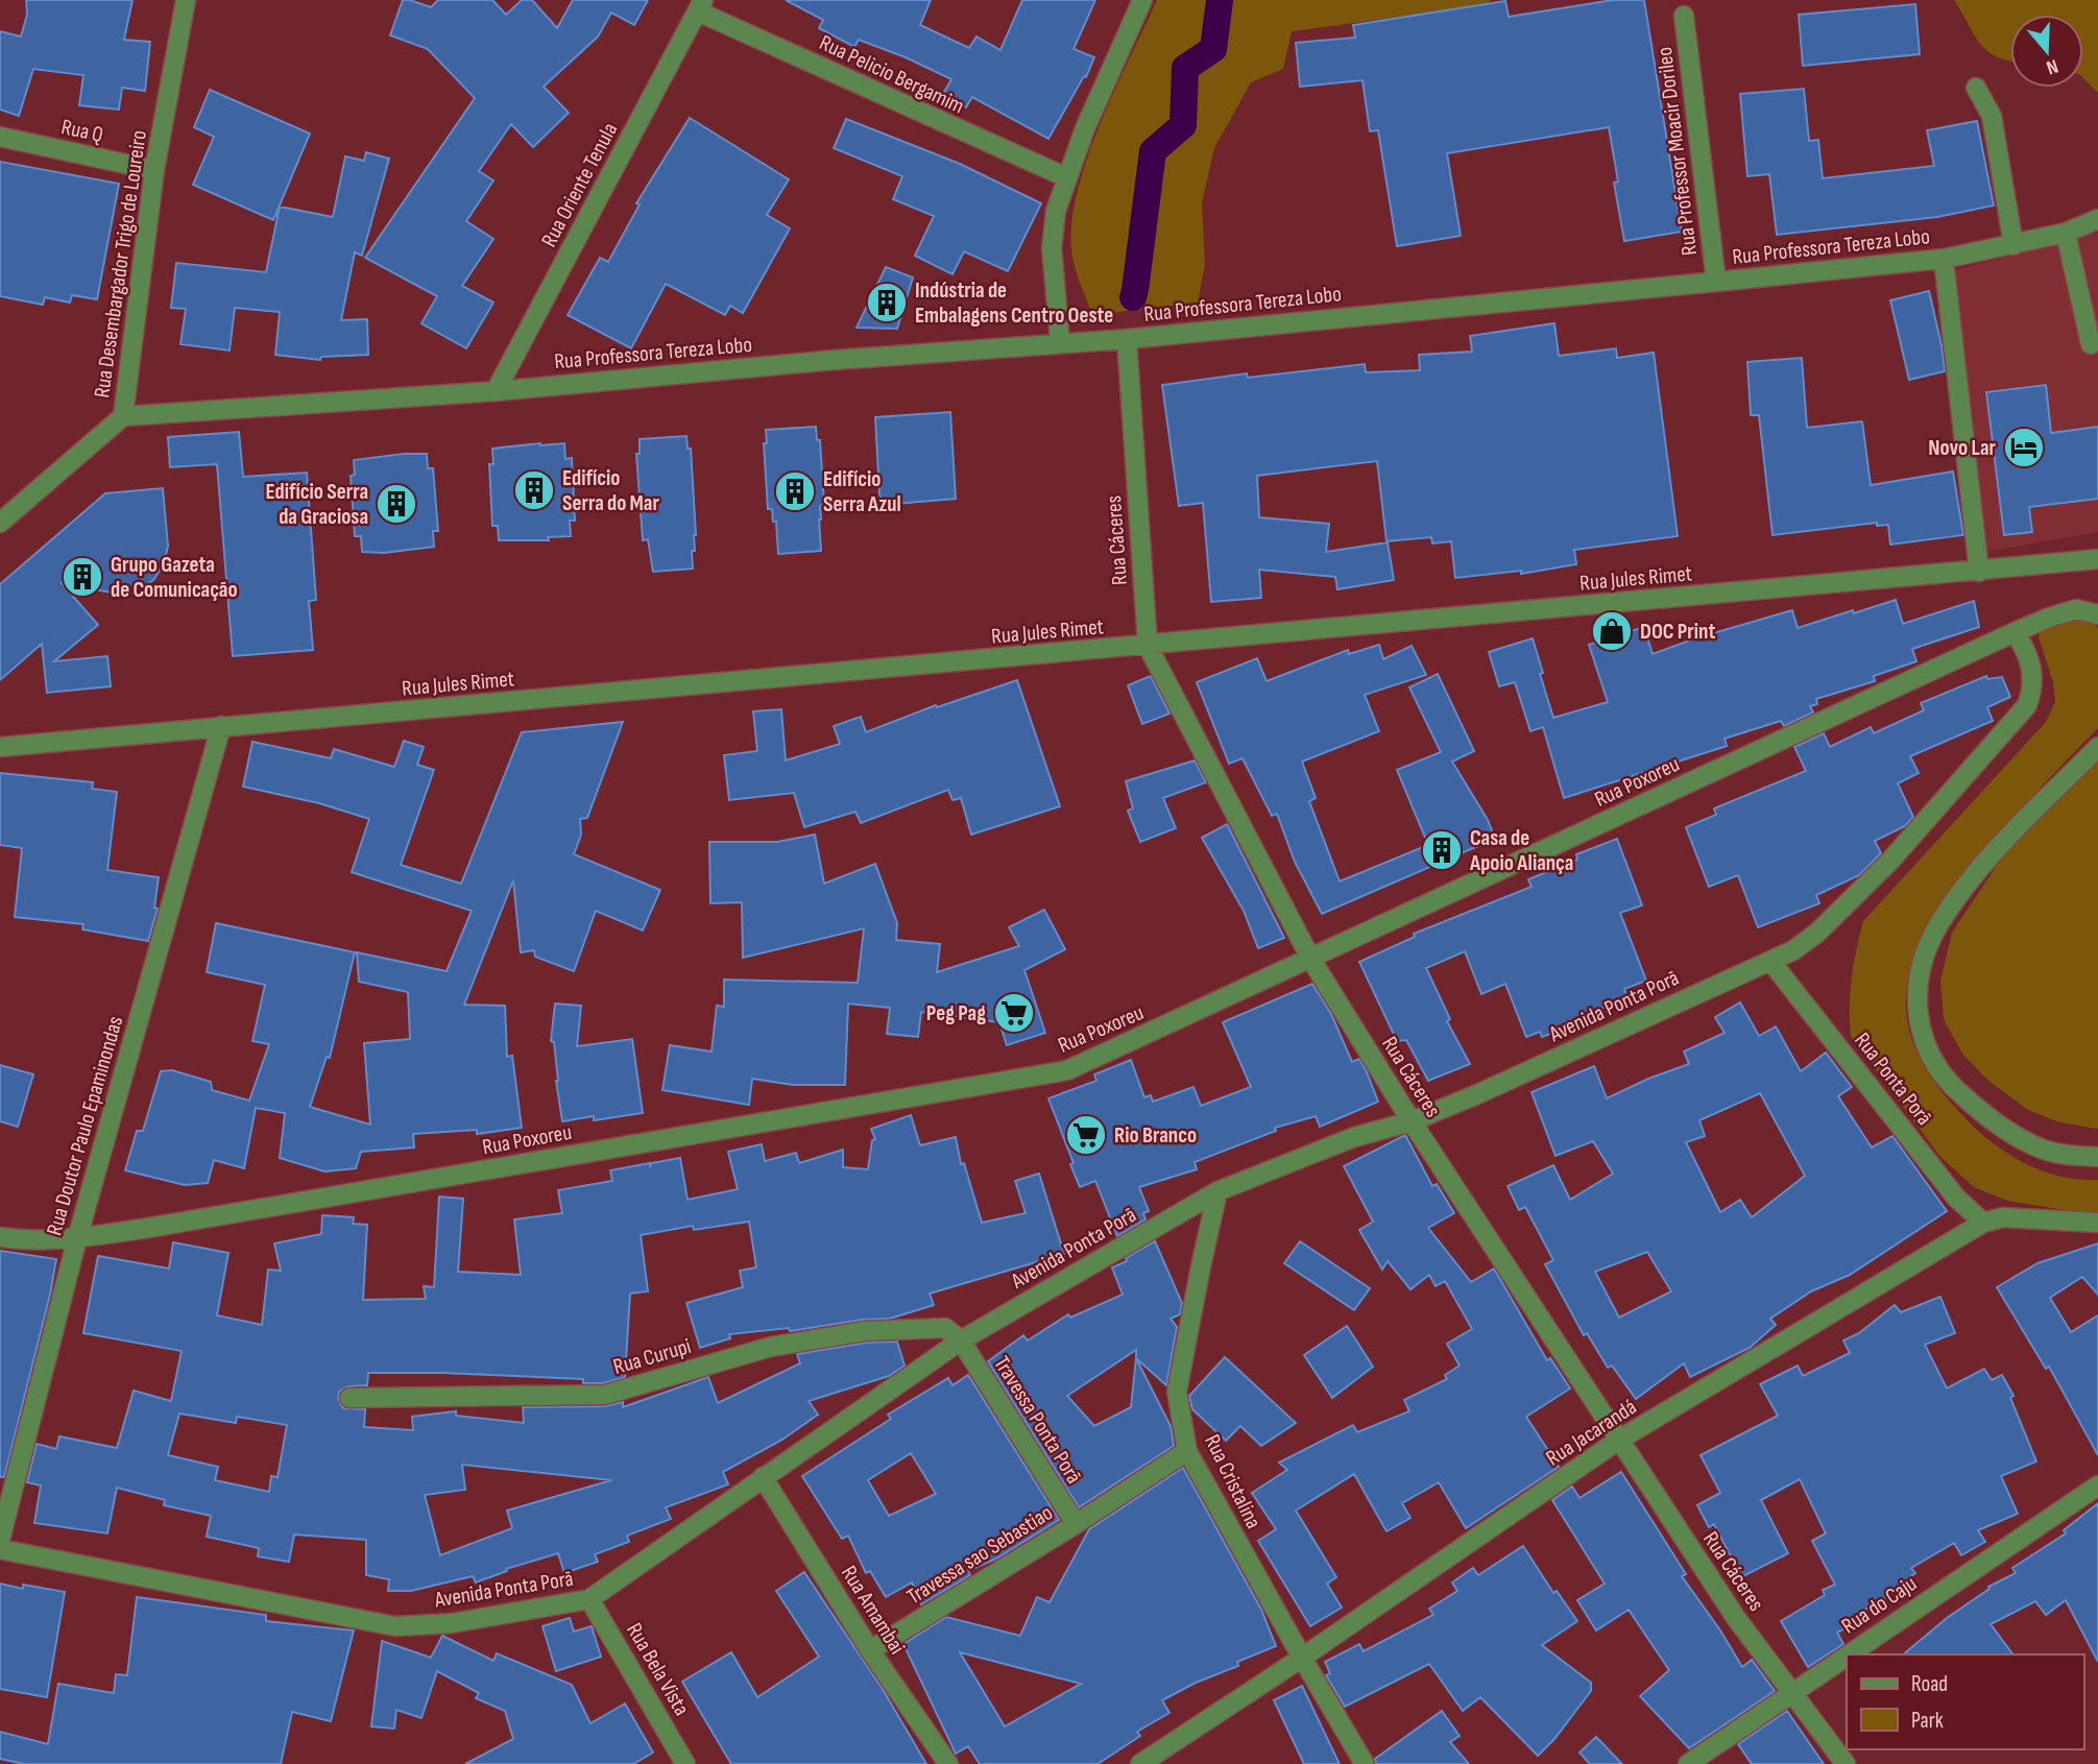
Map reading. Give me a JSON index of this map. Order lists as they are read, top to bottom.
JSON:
{
  "streets": {
    "street": [
      "Rua Pelicio Bergamim",
      "Rua Q",
      "Rua Professor Moacir Dorileo",
      "Rua Oriente Tenula",
      "Rua Professora Tereza Lobo",
      "Rua Desembargador Trigo de Loureiro",
      "Rua Cáceres",
      "Rua Jules Rimet",
      "Rua Poxoreu",
      "Avenida Ponta Porã",
      "Rua Ponta Porã",
      "Rua Doutor Paulo Epaminondas",
      "Rua Curupi",
      "Travessa Ponta Porã",
      "Rua Jacarandá",
      "Rua Cristalina",
      "Travessa sao Sebastiao",
      "Rua do Caju",
      "Rua Amambai",
      "Rua Bela Vista"
    ]
  },
  "crossings": [
    ["Rua Pelicio Bergamim", "Rua Oriente Tenula"],
    ["Rua Q", "Rua Desembargador Trigo de Loureiro"],
    ["Rua Professor Moacir Dorileo", "Rua Professora Tereza Lobo"],
    ["Rua Oriente Tenula", "Rua Professora Tereza Lobo"],
    ["Rua Professora Tereza Lobo", "Rua Desembargador Trigo de Loureiro"],
    ["Rua Professora Tereza Lobo", "Rua Cáceres"],
    ["Rua Cáceres", "Rua Jules Rimet"],
    ["Rua Cáceres", "Rua Poxoreu"],
    ["Rua Cáceres", "Avenida Ponta Porã"],
    ["Rua Cáceres", "Rua Jacarandá"],
    ["Rua Cáceres", "Rua do Caju"],
    ["Rua Jules Rimet", "Rua Doutor Paulo Epaminondas"],
    ["Rua Poxoreu", "Avenida Ponta Porã"],
    ["Rua Poxoreu", "Rua Doutor Paulo Epaminondas"],
    ["Avenida Ponta Porã", "Rua Ponta Porã"],
    ["Avenida Ponta Porã", "Rua Curupi"],
    ["Avenida Ponta Porã", "Travessa Ponta Porã"],
    ["Avenida Ponta Porã", "Rua Cristalina"],
    ["Avenida Ponta Porã", "Rua Amambai"],
    ["Avenida Ponta Porã", "Rua Bela Vista"],
    ["Rua Ponta Porã", "Rua Jacarandá"],
    ["Rua Curupi", "Travessa Ponta Porã"],
    ["Travessa Ponta Porã", "Travessa sao Sebastiao"],
    ["Rua Jacarandá", "Rua Cristalina"],
    ["Rua Cristalina", "Travessa sao Sebastiao"],
    ["Travessa sao Sebastiao", "Rua Amambai"]
  ],
  "places": {
    "building": [
      "Indústria de Embalagens Centro Oeste",
      "Edifício Serra do Mar",
      "Edifício Serra Azul",
      "Edifício Serra da Graciosa",
      "Grupo Gazeta de Comunicação",
      "Casa de Apoio Aliança"
    ],
    "hotel": ["Novo Lar"],
    "shop": ["DOC Print"],
    "supermarket": ["Peg Pag", "Rio Branco"]
  },
  "legend": ["Road", "Park"],
  "north": "bottom"
}
